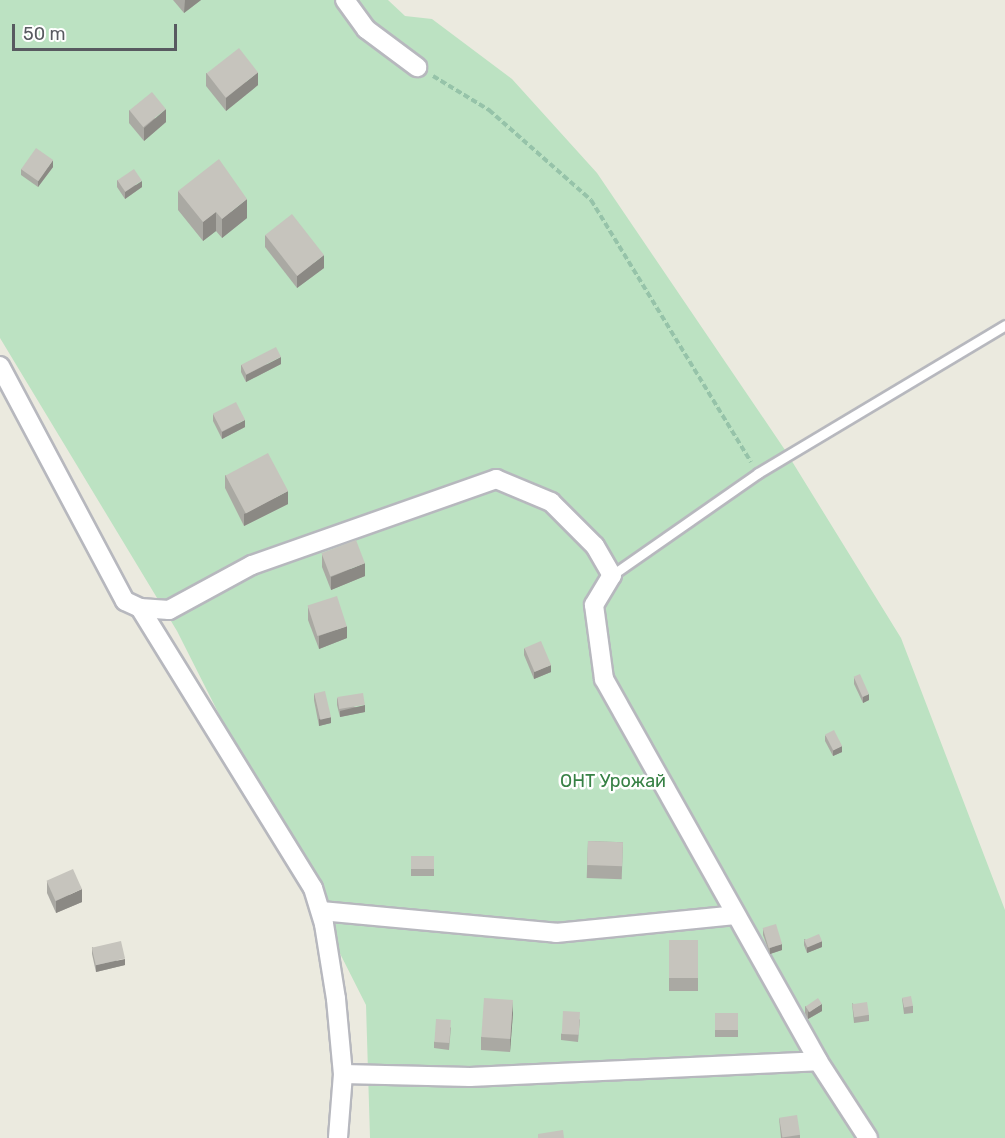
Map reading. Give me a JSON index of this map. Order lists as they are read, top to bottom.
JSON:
{
  "parks": ["ОНТ Урожай"],
  "scale_bar": "50 m"
}
